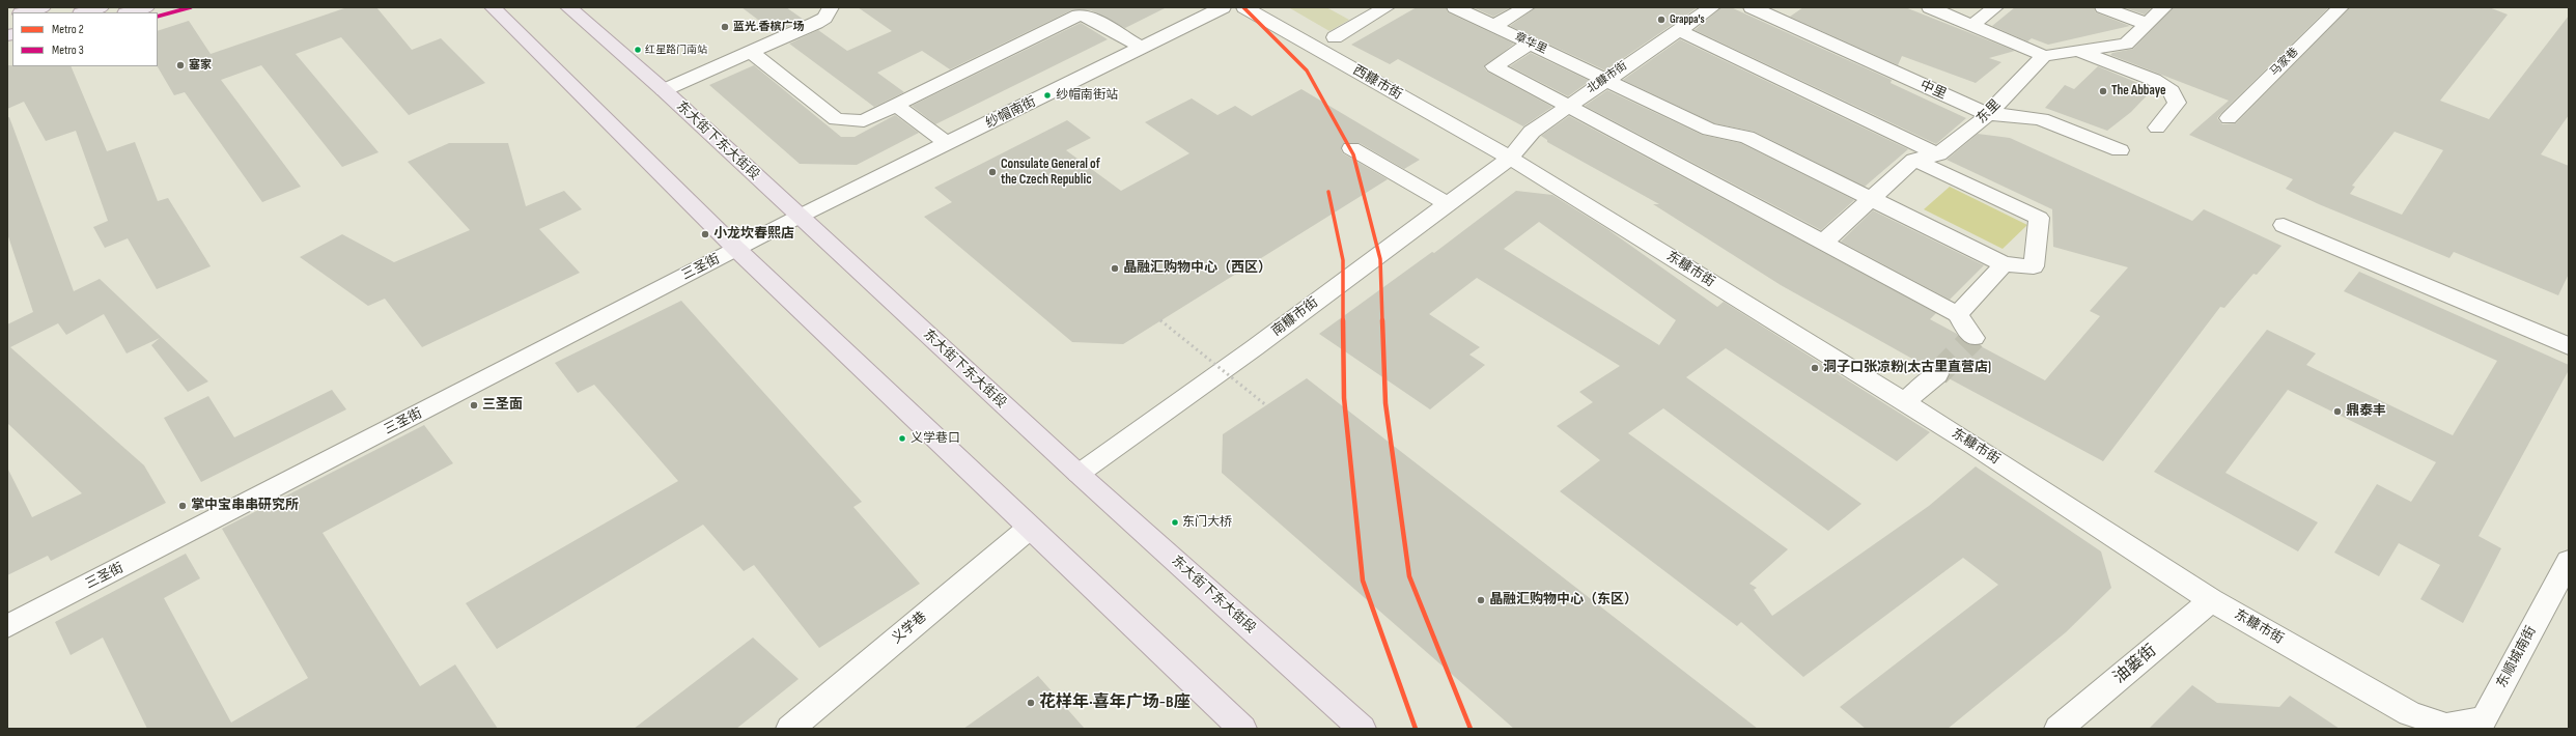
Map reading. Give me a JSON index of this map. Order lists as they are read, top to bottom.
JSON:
{
  "streets": {
    "main road": ["东大街下东大街段"],
    "street": [
      "章华里",
      "马家巷",
      "北糠市街",
      "西糠市街",
      "中里",
      "东里",
      "纱帽南街",
      "三圣街",
      "东糠市街",
      "南糠市街",
      "义学巷",
      "东顺城南街",
      "油篓街"
    ]
  },
  "crossings": [
    ["章华里", "北糠市街"],
    ["章华里", "东里"],
    ["北糠市街", "西糠市街"],
    ["北糠市街", "东糠市街"],
    ["北糠市街", "南糠市街"],
    ["西糠市街", "东糠市街"],
    ["西糠市街", "南糠市街"],
    ["中里", "东里"],
    ["纱帽南街", "东大街下东大街段"],
    ["纱帽南街", "三圣街"],
    ["东大街下东大街段", "三圣街"],
    ["东大街下东大街段", "南糠市街"],
    ["东糠市街", "南糠市街"],
    ["东糠市街", "东顺城南街"],
    ["东糠市街", "油篓街"]
  ],
  "places": [
    "Grappa's",
    "蓝光.香槟广场",
    "红星路门南站",
    "塞家",
    "The Abbaye",
    "纱帽南街站",
    "Consulate General of the Czech Republic",
    "小龙坎春熙店",
    "晶融汇购物中心（西区）",
    "洞子口张凉粉(太古里直营店)",
    "三圣面",
    "鼎泰丰",
    "义学巷口",
    "掌中宝串串研究所",
    "东门大桥",
    "晶融汇购物中心（东区）",
    "花样年·喜年广场-B座"
  ],
  "lines": ["metro line 2", "metro line 3"],
  "legend": ["Metro 2", "Metro 3"]
}
